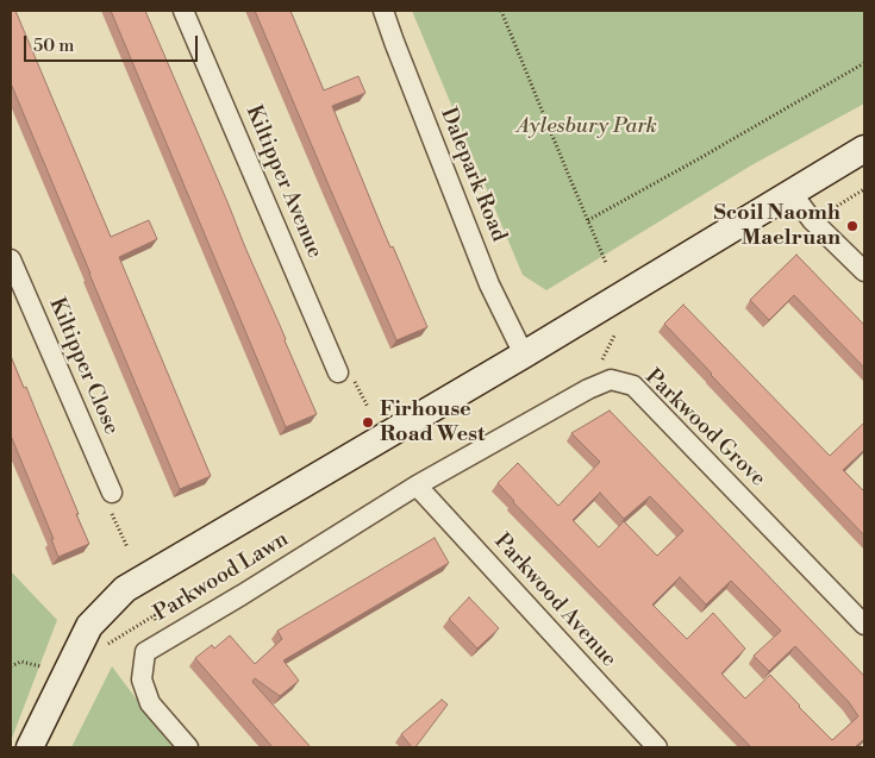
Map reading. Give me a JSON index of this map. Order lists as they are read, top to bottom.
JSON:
{
  "streets": {
    "street": [
      "Dalepark Road",
      "Kiltipper Avenue",
      "Kiltipper Close",
      "Parkwood Grove",
      "Parkwood Lawn",
      "Parkwood Avenue"
    ]
  },
  "crossings": [
    ["Parkwood Grove", "Parkwood Lawn"],
    ["Parkwood Grove", "Parkwood Avenue"],
    ["Parkwood Lawn", "Parkwood Avenue"]
  ],
  "parks": ["Aylesbury Park"],
  "places": ["Scoil Naomh Maelruan", "Firhouse Road West"],
  "scale_bar": "50 m"
}
